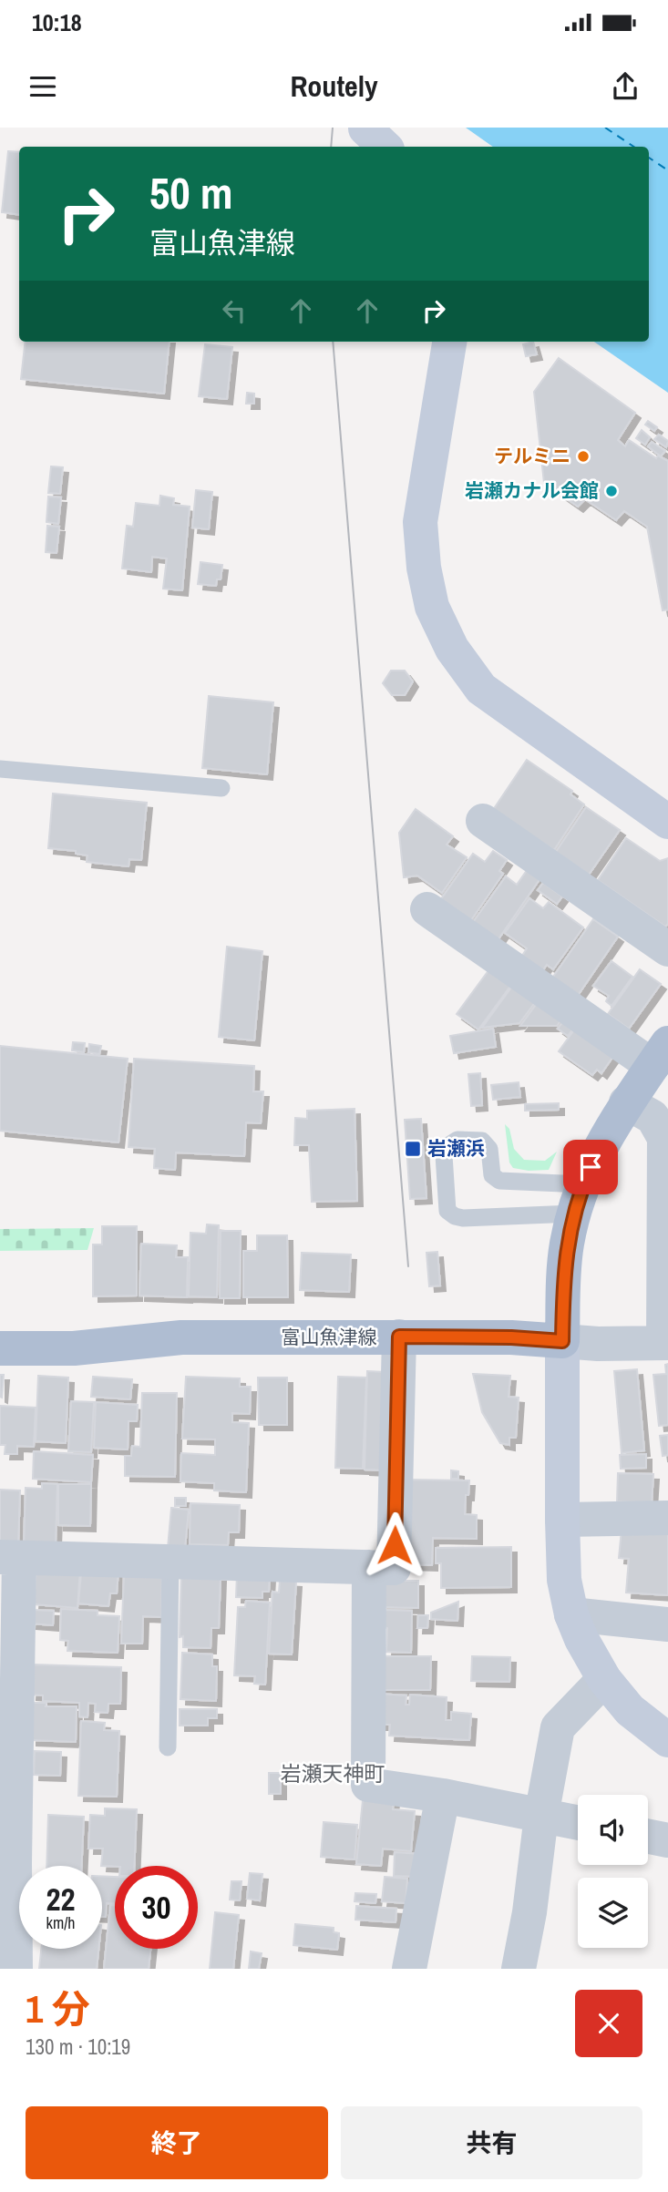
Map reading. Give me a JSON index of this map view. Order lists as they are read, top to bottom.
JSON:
{
  "streets": {
    "main road": ["富山魚津線"]
  },
  "districts": ["岩瀬天神町"],
  "places": {
    "other": ["テルミニ", "岩瀬カナル会館"],
    "transit": ["岩瀬浜"]
  },
  "page": {
    "status": "10:18",
    "header": "Routely",
    "turn": ["50 m", "富山魚津線"],
    "speed": "22 km/h",
    "limit": "30",
    "heading": ["1 分", "130 m · 10:19"],
    "buttons": ["終了", "共有"]
  }
}
